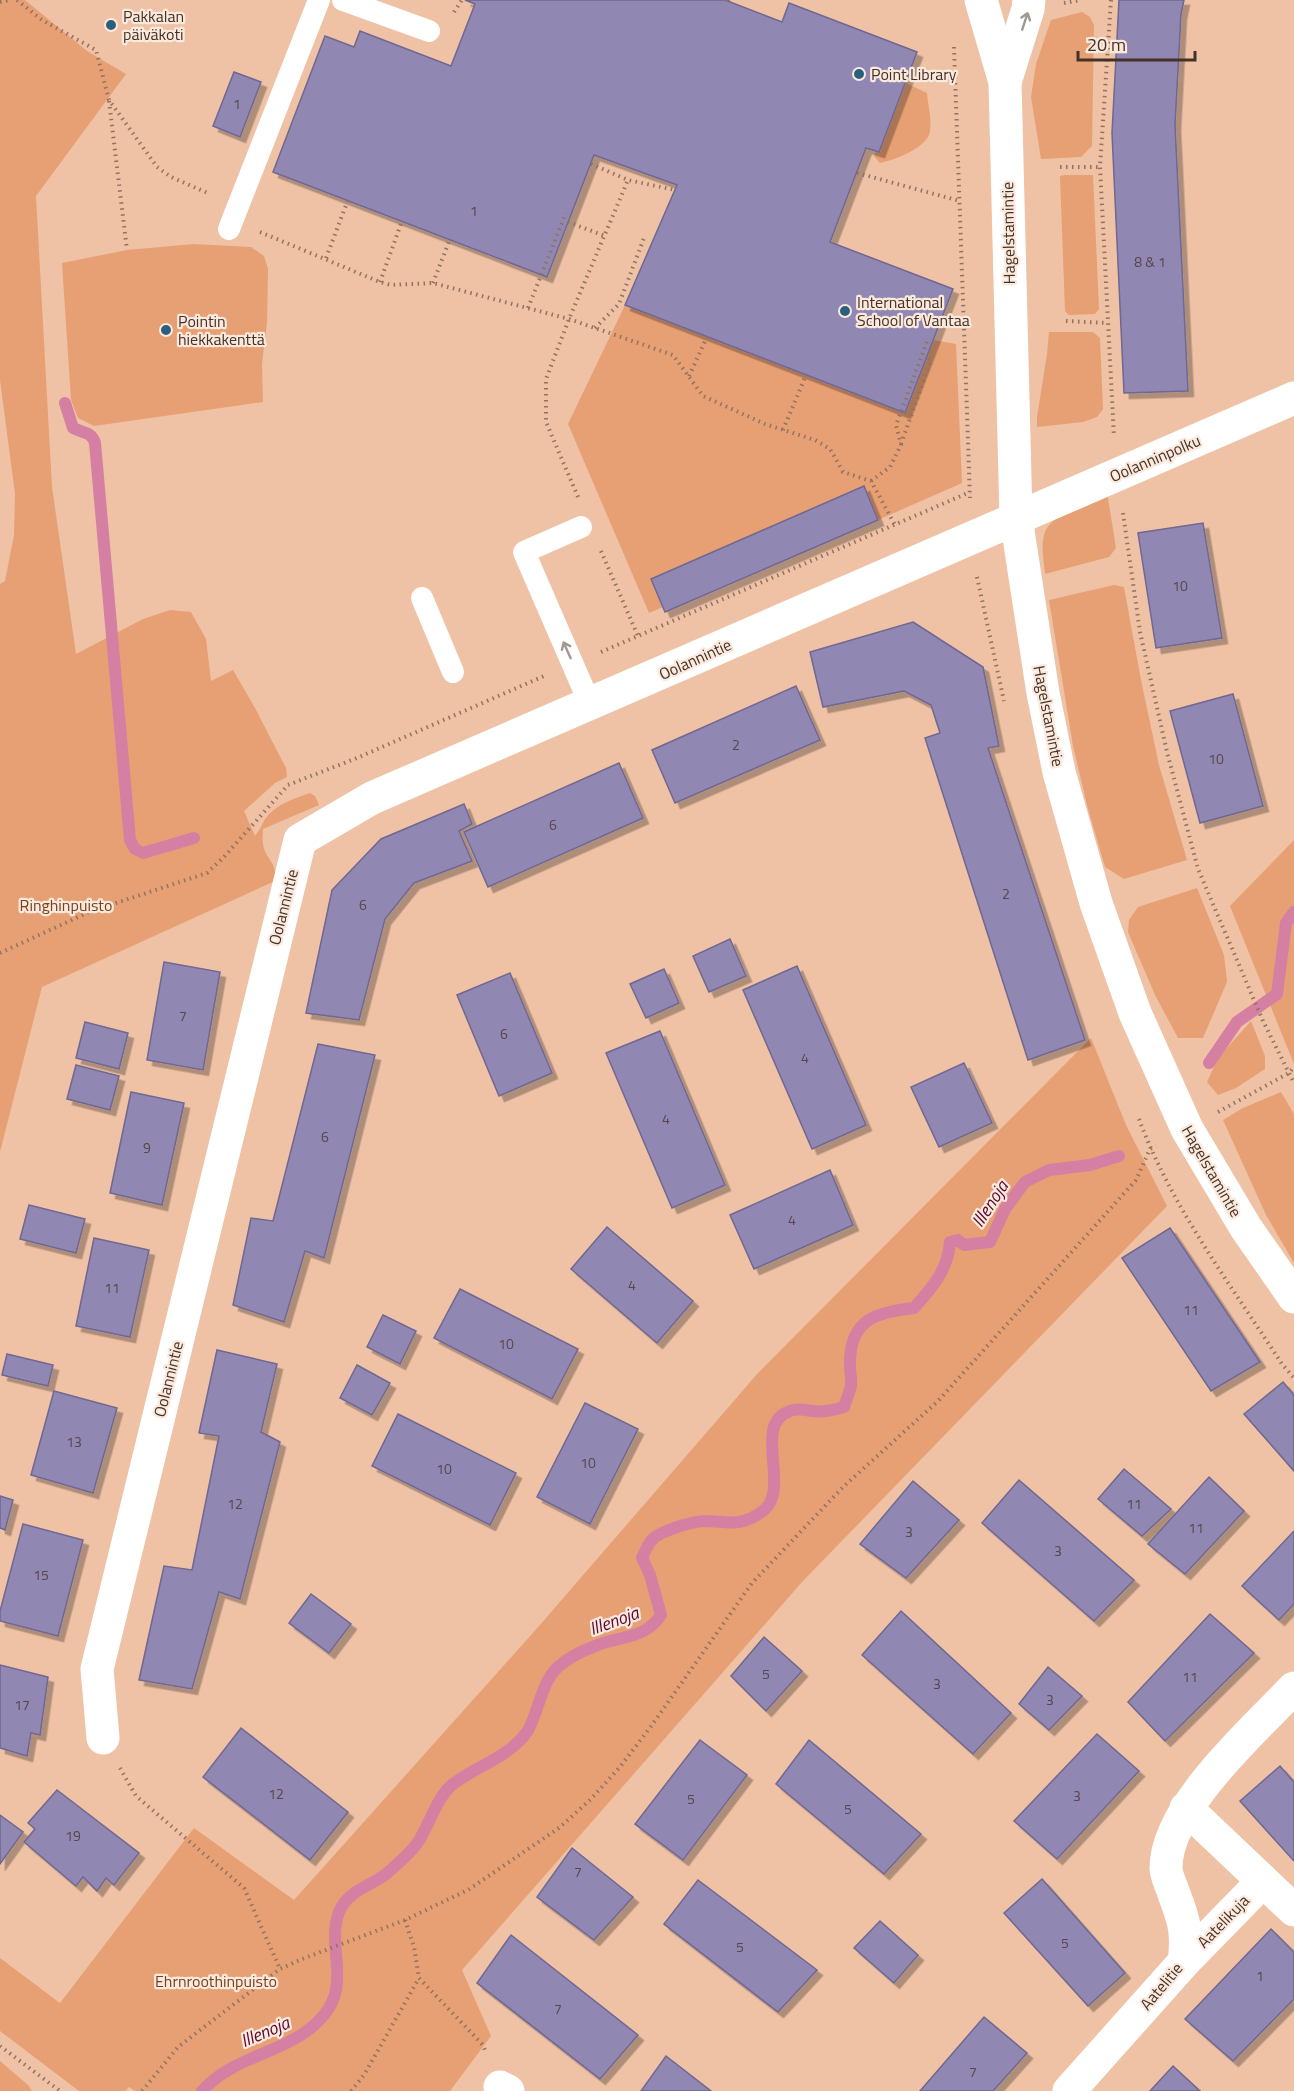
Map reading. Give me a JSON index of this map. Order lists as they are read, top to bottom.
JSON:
{
  "streets": {
    "street": [
      "Hagelstamintie",
      "Oolanninpolku",
      "Oolannintie",
      "Aatelikuja",
      "Aatelitie"
    ]
  },
  "crossings": [
    ["Hagelstamintie", "Oolanninpolku"],
    ["Hagelstamintie", "Oolannintie"],
    ["Oolanninpolku", "Oolannintie"],
    ["Aatelikuja", "Aatelitie"]
  ],
  "water": ["Illenoja"],
  "parks": ["Ringhinpuisto", "Ehrnroothinpuisto"],
  "places": [
    "Pakkalan päiväkoti",
    "Point Library",
    "International School of Vantaa",
    "Pointin hiekkakenttä"
  ],
  "house_numbers": [
    "1",
    "1",
    "8 & 1",
    "10",
    "2",
    "10",
    "6",
    "2",
    "6",
    "7",
    "6",
    "4",
    "4",
    "6",
    "9",
    "4",
    "4",
    "11",
    "11",
    "10",
    "13",
    "10",
    "10",
    "12",
    "11",
    "11",
    "3",
    "3",
    "15",
    "5",
    "11",
    "3",
    "3",
    "17",
    "12",
    "3",
    "5",
    "5",
    "19",
    "7",
    "5",
    "5",
    "1",
    "7",
    "7"
  ],
  "scale_bar": "20 m"
}
